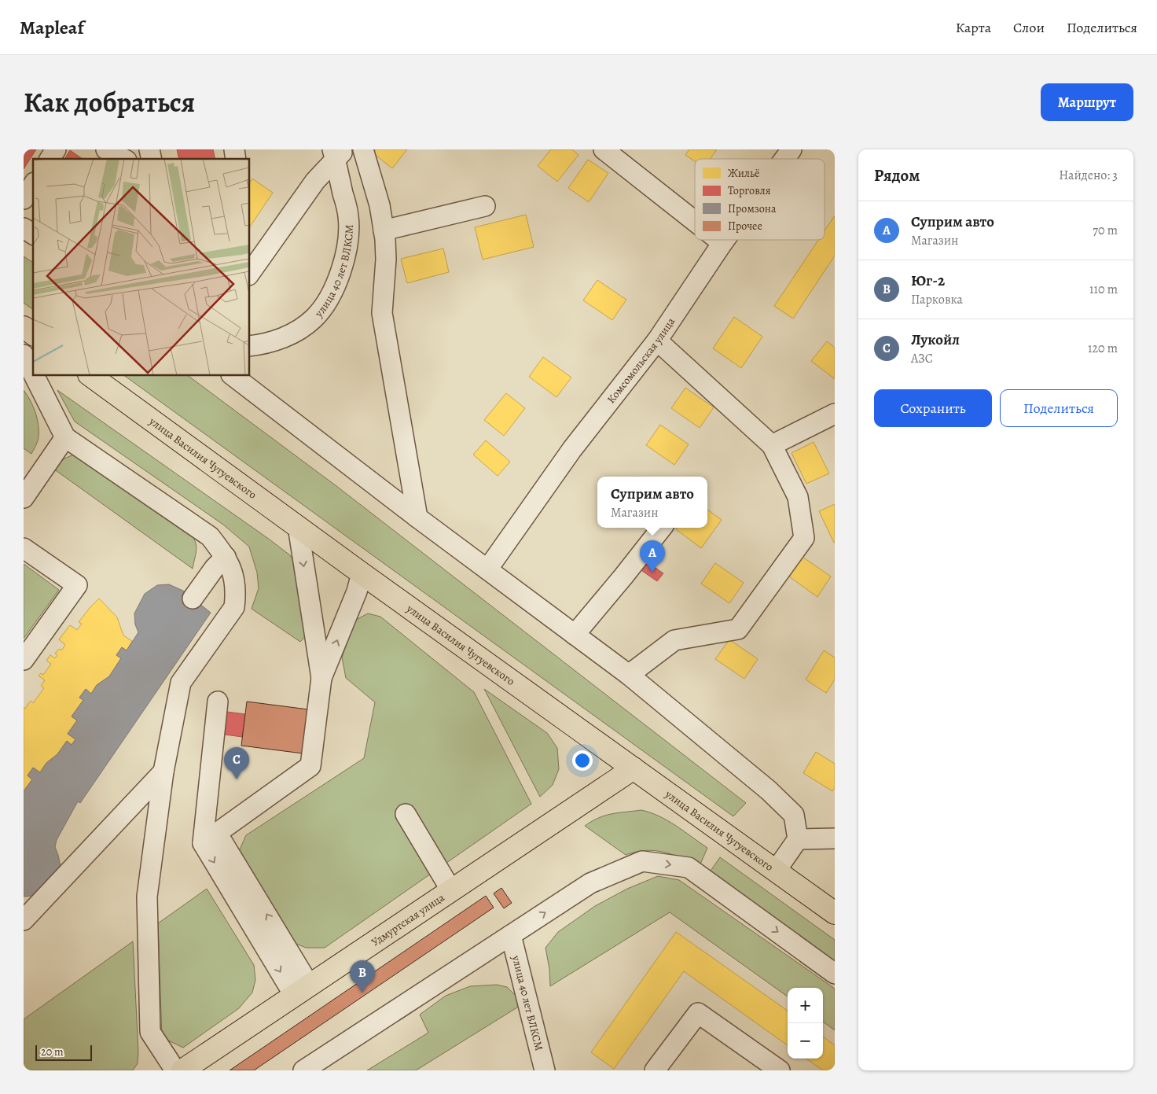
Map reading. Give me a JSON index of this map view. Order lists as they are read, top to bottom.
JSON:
{
  "streets": {
    "main road": ["улица Василия Чугуевского", "Удмуртская улица"],
    "street": ["улица 40 лет ВЛКСМ", "Комсомольская улица"]
  },
  "crossings": [
    ["улица Василия Чугуевского", "Удмуртская улица"]
  ],
  "legend": [
    "Жильё",
    "Торговля",
    "Промзона",
    "Прочее"
  ],
  "scale_bar": "20 m",
  "page": {
    "header": "Mapleaf",
    "nav": ["Карта", "Слои", "Поделиться"],
    "title": "Как добраться",
    "buttons": [
      "Маршрут",
      ["Сохранить", "Поделиться"]
    ],
    "heading": ["Рядом", "Найдено: 3"],
    "list": [
      {
        "mark": "A",
        "name": "Суприм авто",
        "note": "Магазин",
        "value": "70 m"
      },
      {
        "mark": "B",
        "name": "Юг-2",
        "note": "Парковка",
        "value": "110 m"
      },
      {
        "mark": "C",
        "name": "Лукойл",
        "note": "АЗС",
        "value": "120 m"
      }
    ],
    "popup": ["Суприм авто", "Магазин"],
    "pins": ["A", "C", "B"],
    "map_buttons": ["+", "−"],
    "scale": "20 m"
  }
}
